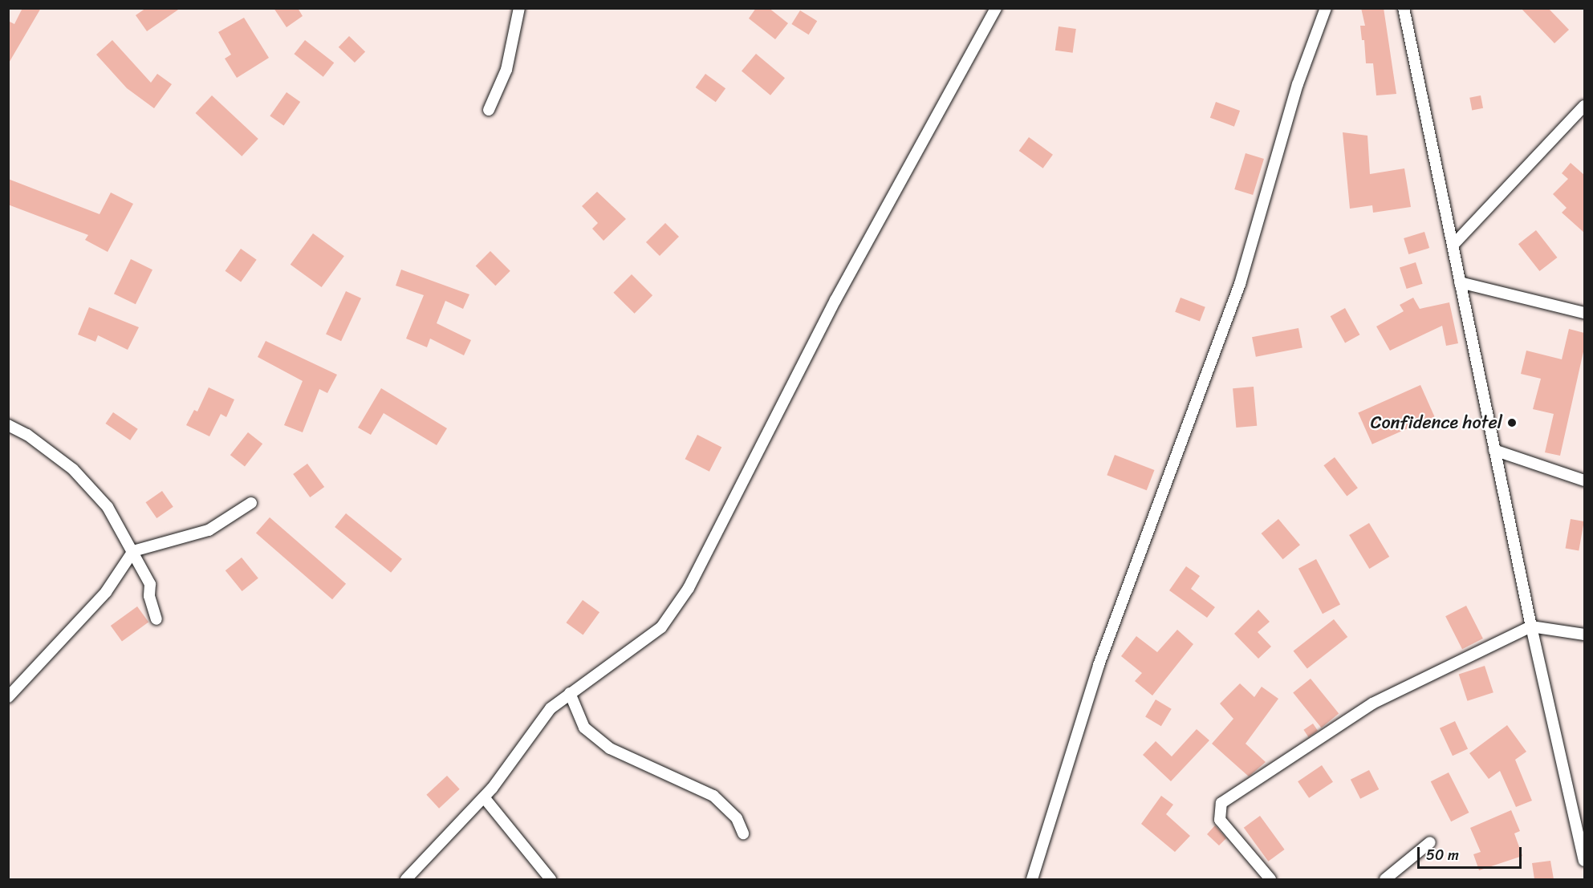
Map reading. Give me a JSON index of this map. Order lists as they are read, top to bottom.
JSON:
{
  "places": ["Confidence hotel"],
  "scale_bar": "50 m"
}
